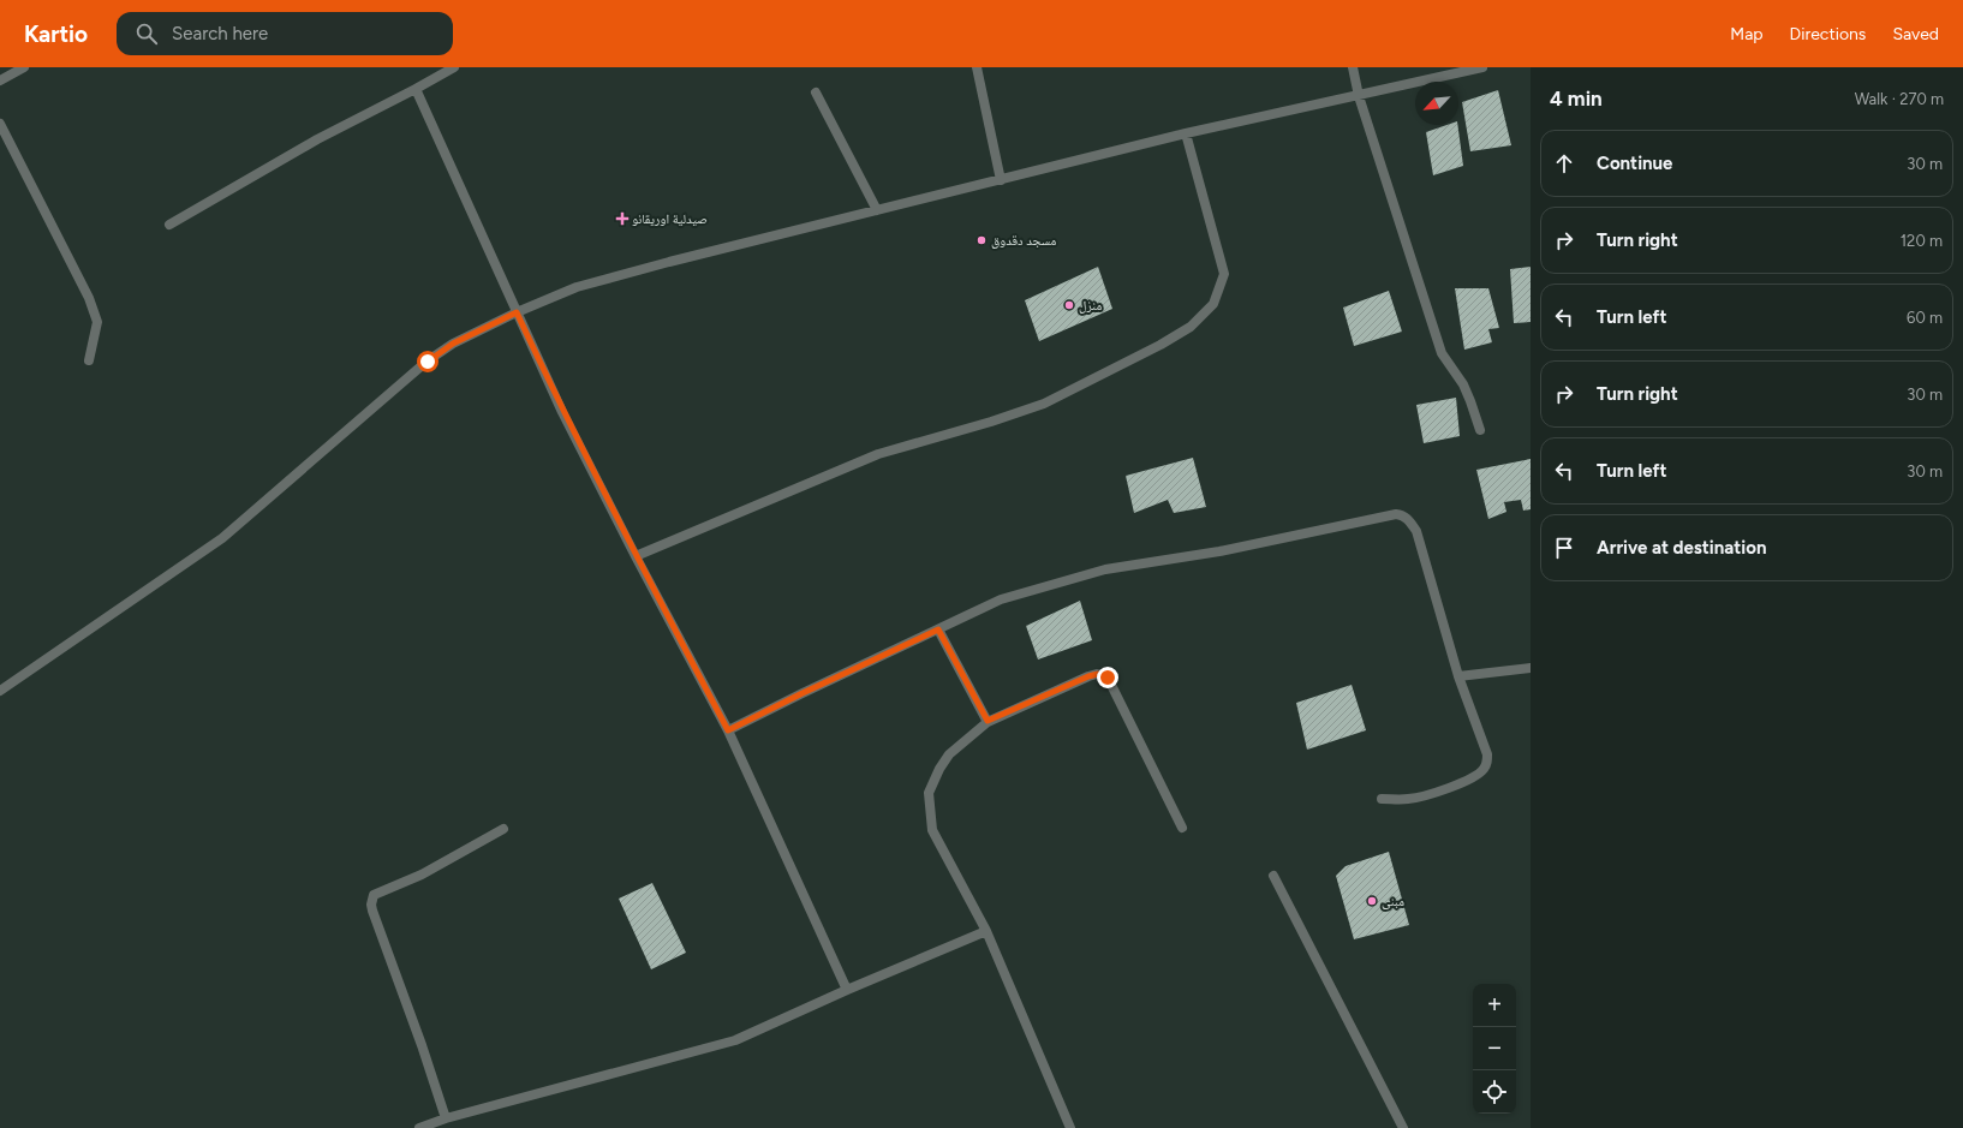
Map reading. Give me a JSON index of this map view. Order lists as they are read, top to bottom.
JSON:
{
  "places": {
    "health": ["صيدلية اوريقانو"],
    "other": ["مسجد دقدوق", "منزل", "مبنى"]
  },
  "north": "bottom left",
  "page": {
    "header": "Kartio",
    "search": "Search here",
    "nav": ["Map", "Directions", "Saved"],
    "heading": ["4 min", "Walk · 270 m"],
    "list": [
      ["Continue", "30 m"],
      ["Turn right", "120 m"],
      ["Turn left", "60 m"],
      ["Turn right", "30 m"],
      ["Turn left", "30 m"],
      "Arrive at destination"
    ],
    "map_buttons": ["+", "−"]
  }
}
